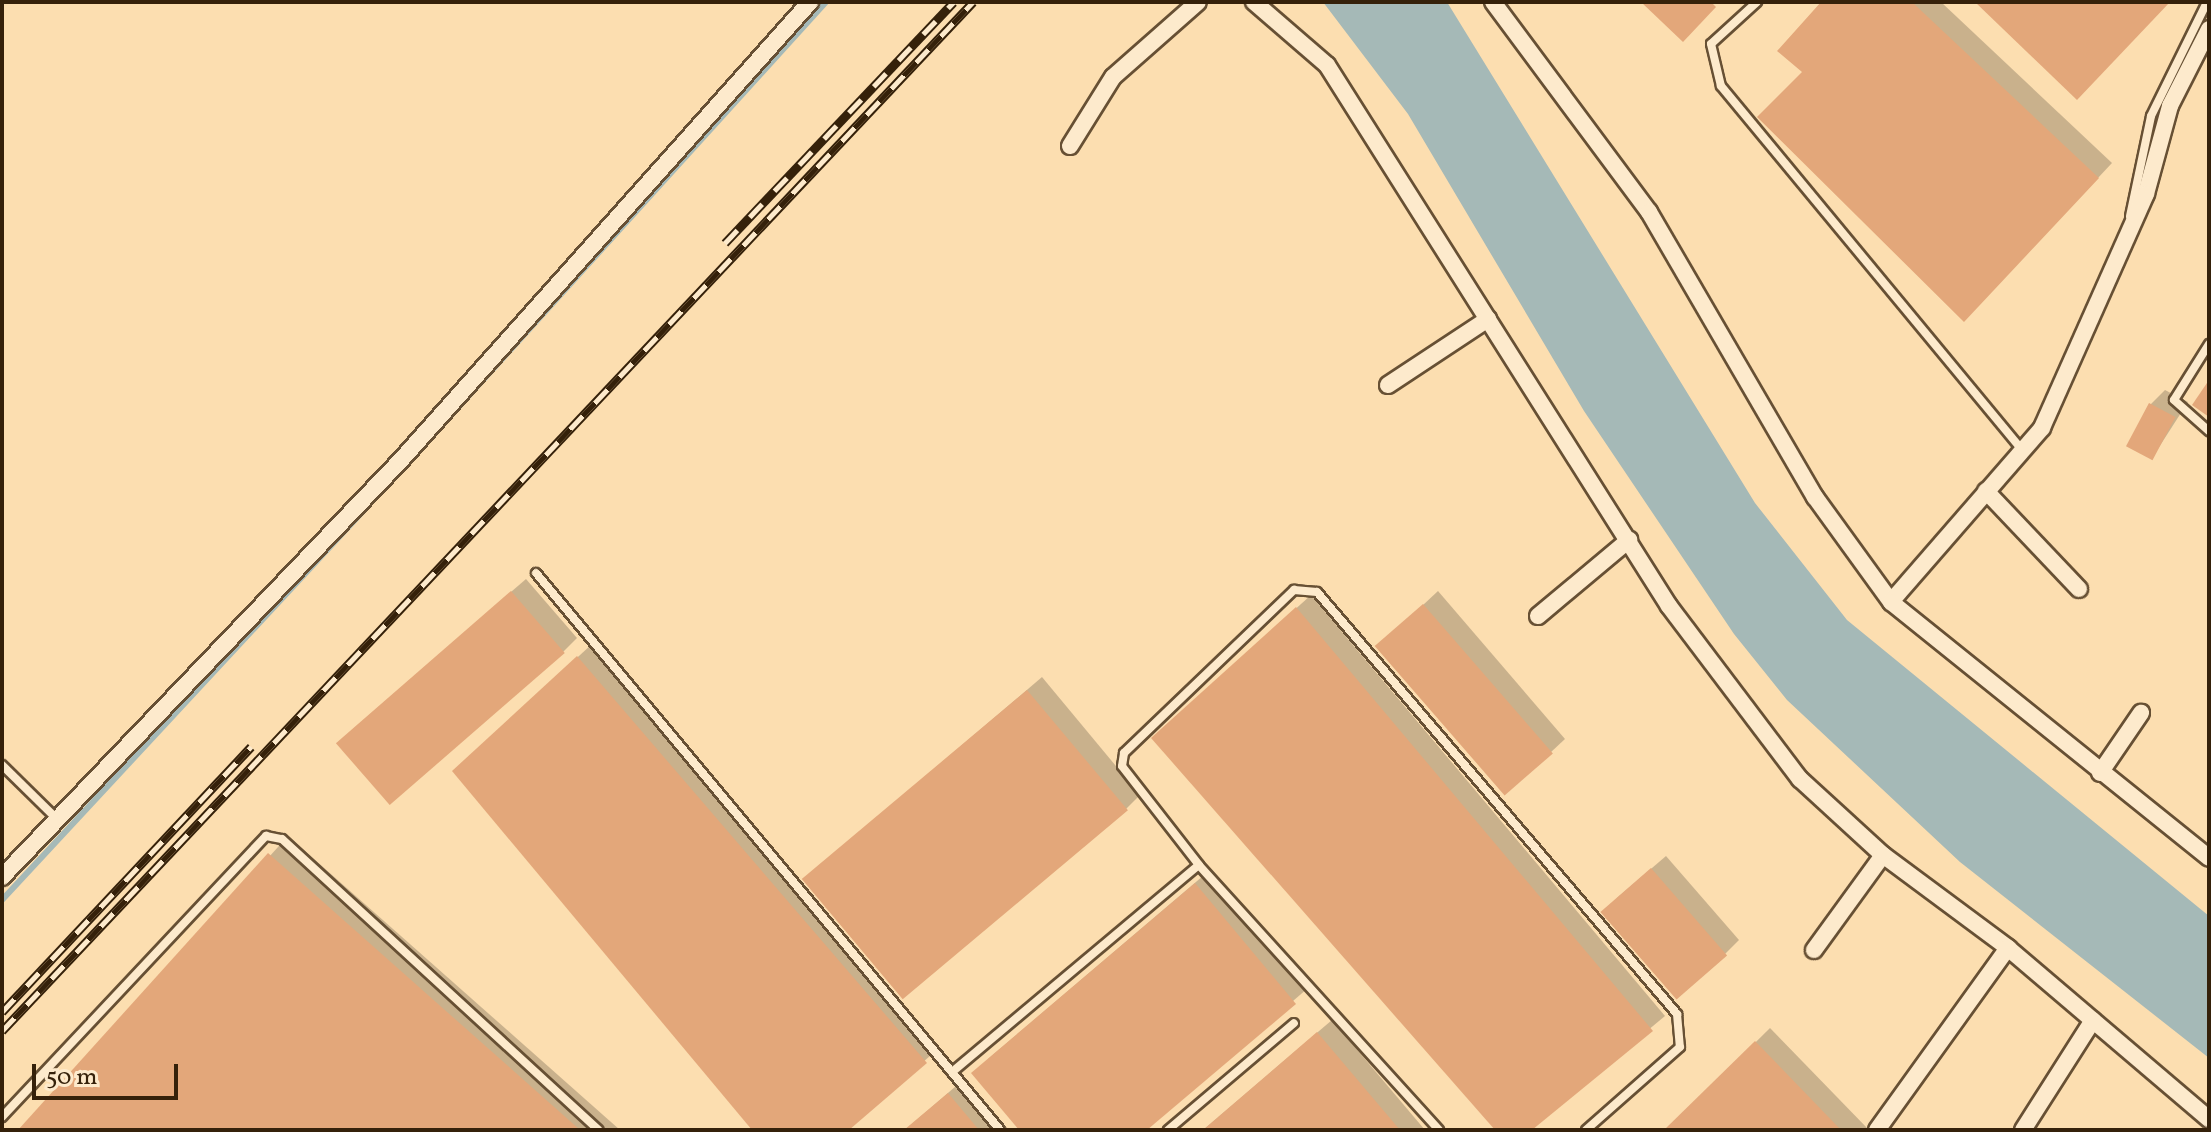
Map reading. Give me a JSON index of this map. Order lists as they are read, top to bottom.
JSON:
{
  "scale_bar": "50 m"
}
